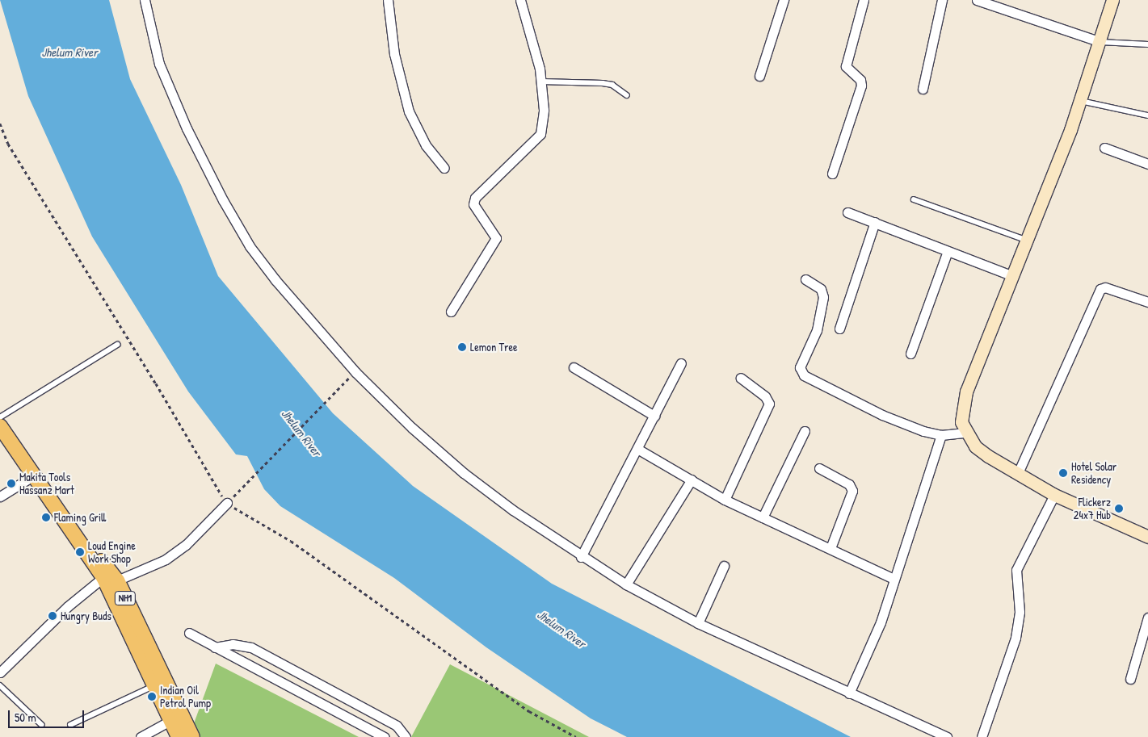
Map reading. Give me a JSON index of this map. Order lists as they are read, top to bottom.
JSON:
{
  "streets": {
    "highway": ["NH1"]
  },
  "water": ["Jhelum River"],
  "places": [
    "Lemon Tree",
    "Hotel Solar Residency",
    "Makita Tools Hassanz Mart",
    "Flickerz 24x7 Hub",
    "Flaming Grill",
    "Loud Engine Work Shop",
    "Hungry Buds",
    "Indian Oil Petrol Pump"
  ],
  "scale_bar": "50 m"
}
